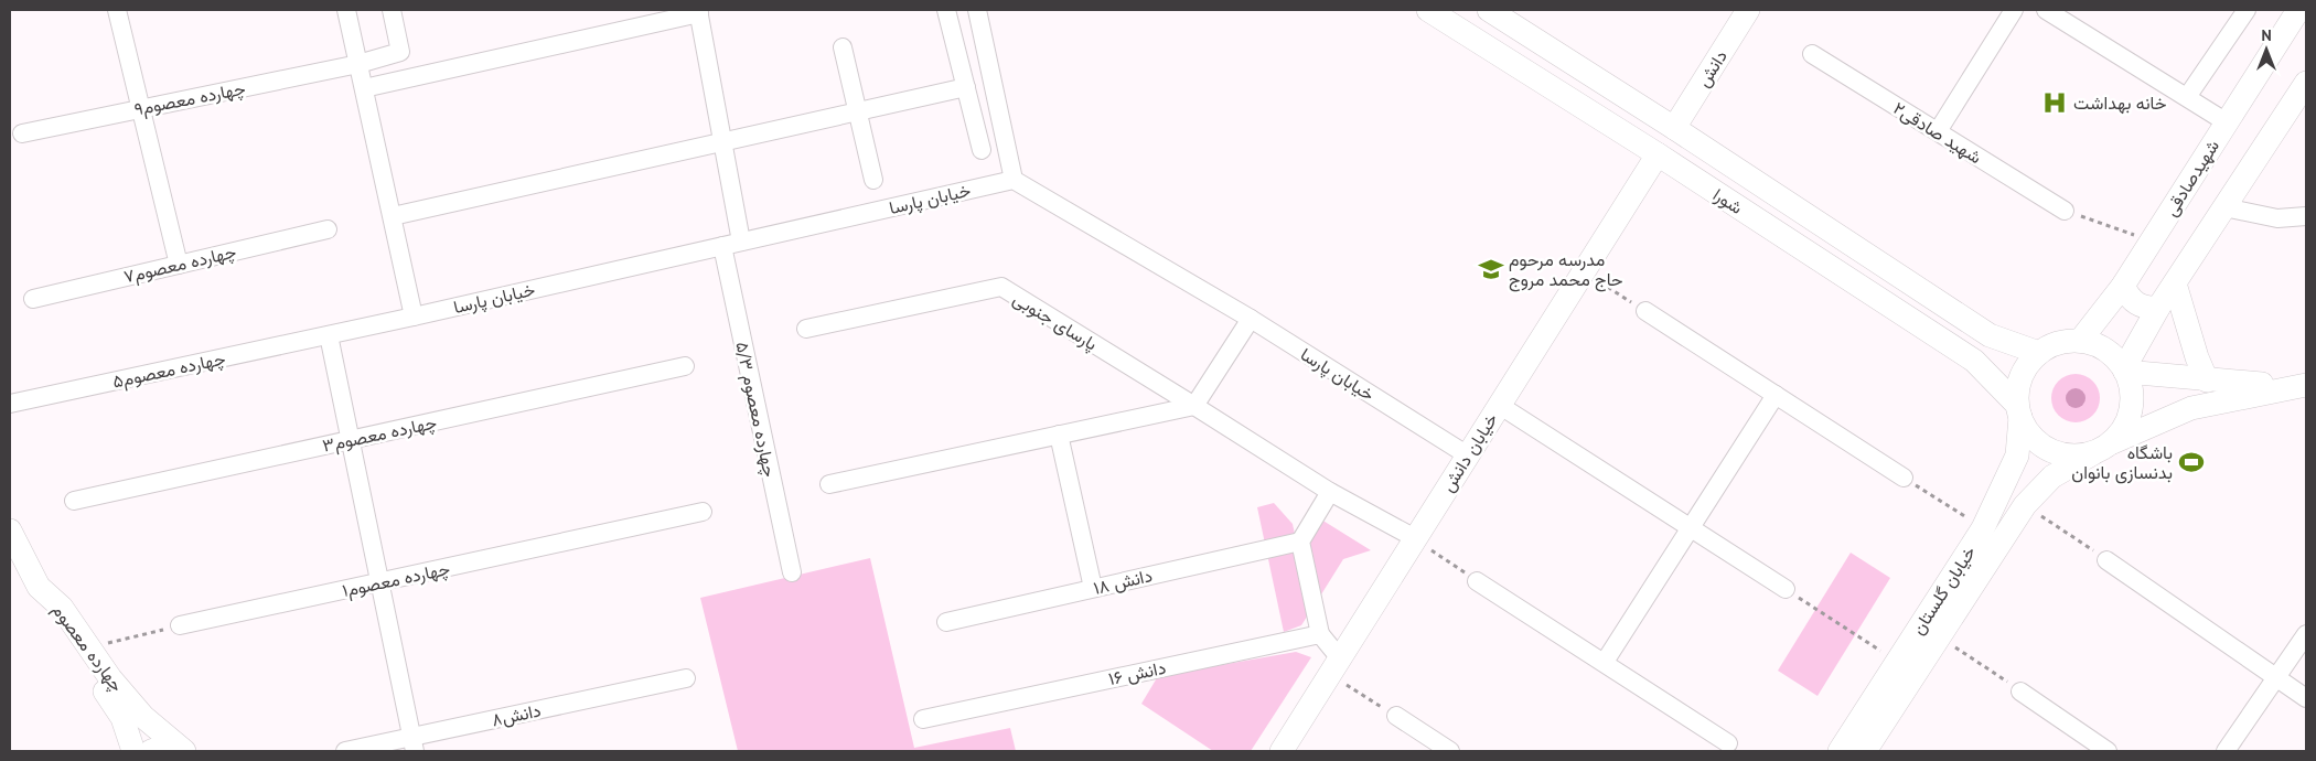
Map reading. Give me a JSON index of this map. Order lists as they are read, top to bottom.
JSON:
{
  "streets": {
    "street": [
      "دانش",
      "چهارده معصوم۹",
      "شهید صادقی۲",
      "شهیدصادقی",
      "خیابان پارسا",
      "شورا",
      "چهارده معصوم۷",
      "پارسای جنوبی",
      "چهارده معصوم۵",
      "چهارده معصوم ۵/۳",
      "چهارده معصوم۳",
      "خیابان دانش",
      "چهارده معصوم۱",
      "دانش ۱۸",
      "خیابان گلستان",
      "چهارده معصوم",
      "دانش ۱۶",
      "دانش۸"
    ]
  },
  "crossings": [
    ["دانش", "شورا"],
    ["شهیدصادقی", "شورا"],
    ["شهیدصادقی", "خیابان گلستان"],
    ["خیابان پارسا", "چهارده معصوم۵"],
    ["خیابان پارسا", "چهارده معصوم ۵/۳"],
    ["خیابان پارسا", "خیابان دانش"],
    ["شورا", "خیابان دانش"],
    ["شورا", "خیابان گلستان"],
    ["پارسای جنوبی", "خیابان دانش"]
  ],
  "places": {
    "hospital": ["خانه بهداشت"],
    "school or university": ["مدرسه مرحوم حاج محمد مروج"],
    "sports": ["باشگاه بدنسازی بانوان"]
  },
  "north": "top"
}
